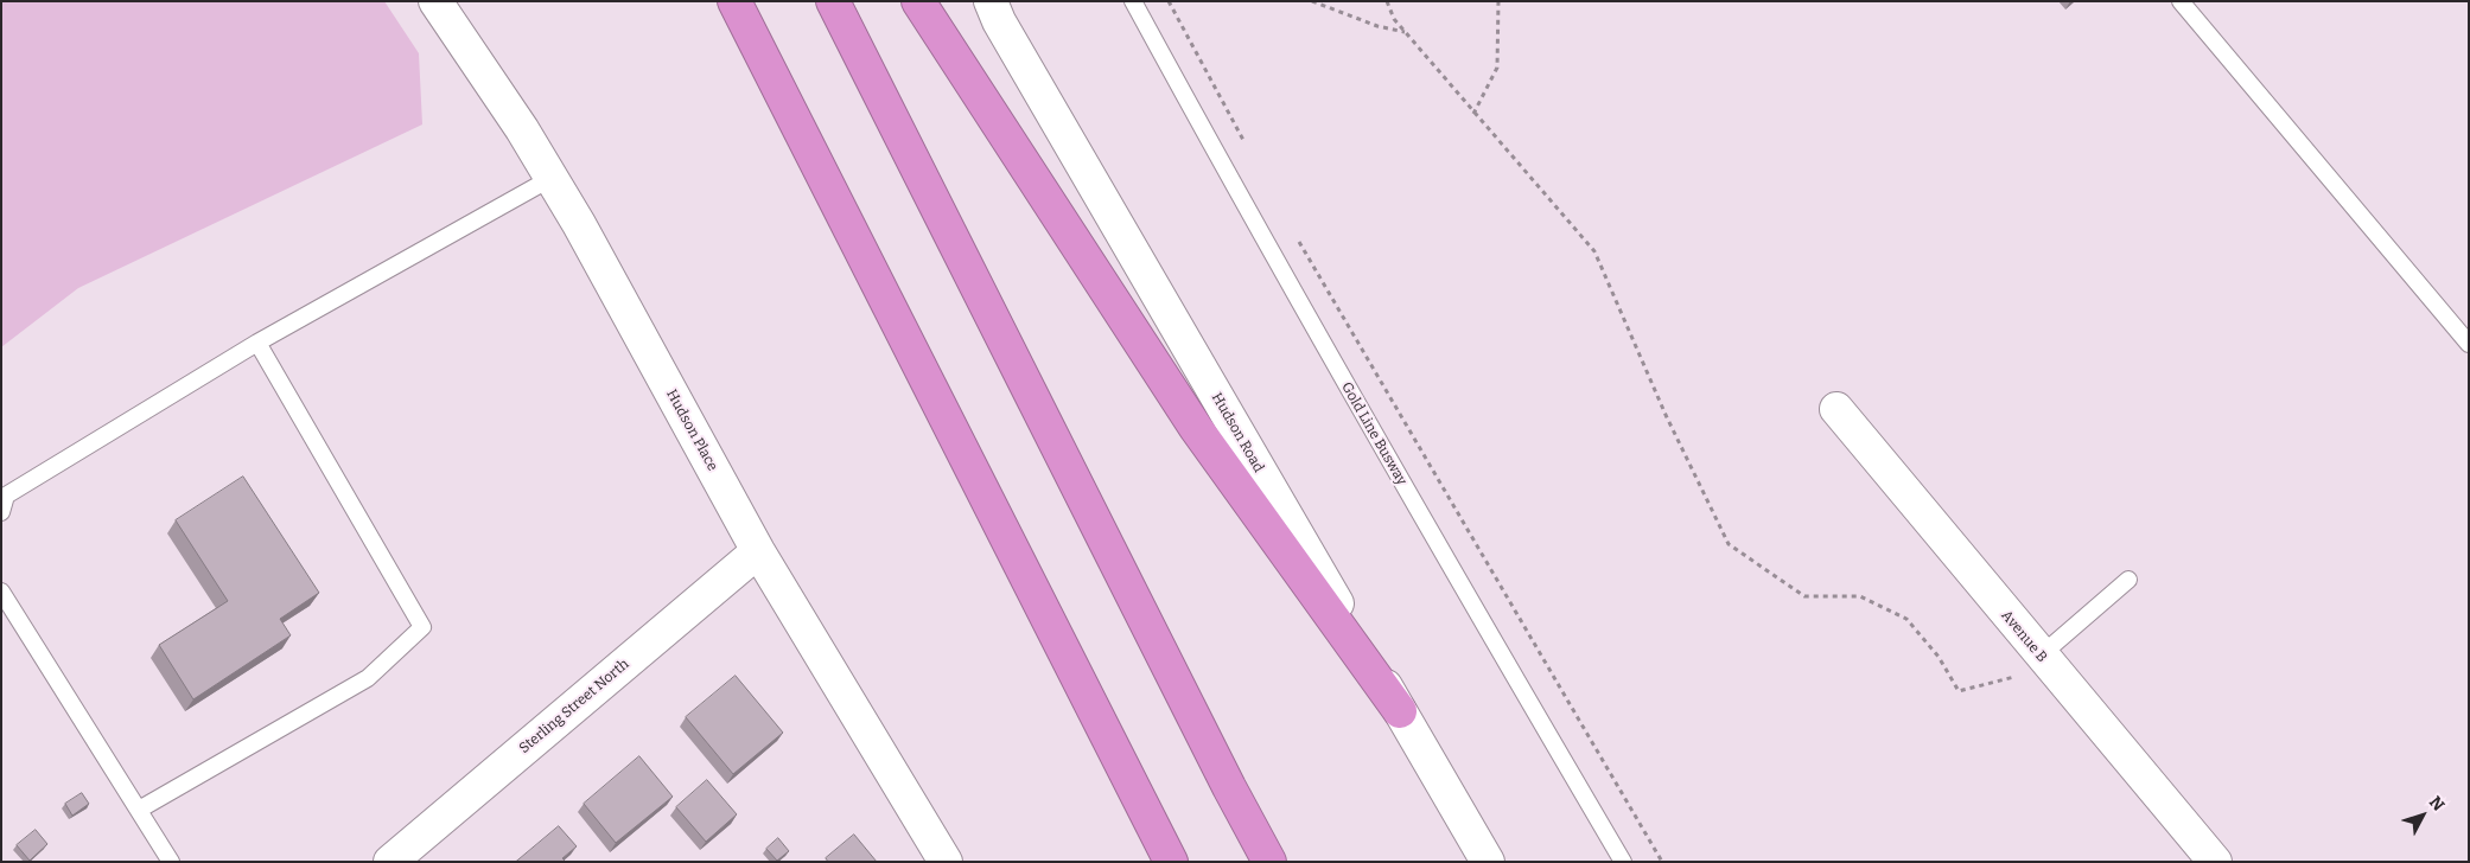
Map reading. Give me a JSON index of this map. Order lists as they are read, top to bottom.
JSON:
{
  "streets": {
    "street": [
      "Hudson Place",
      "Hudson Road",
      "Avenue B",
      "Sterling Street North"
    ],
    "lane": ["Gold Line Busway"]
  },
  "crossings": [
    ["Hudson Place", "Sterling Street North"]
  ],
  "north": "top right"
}
